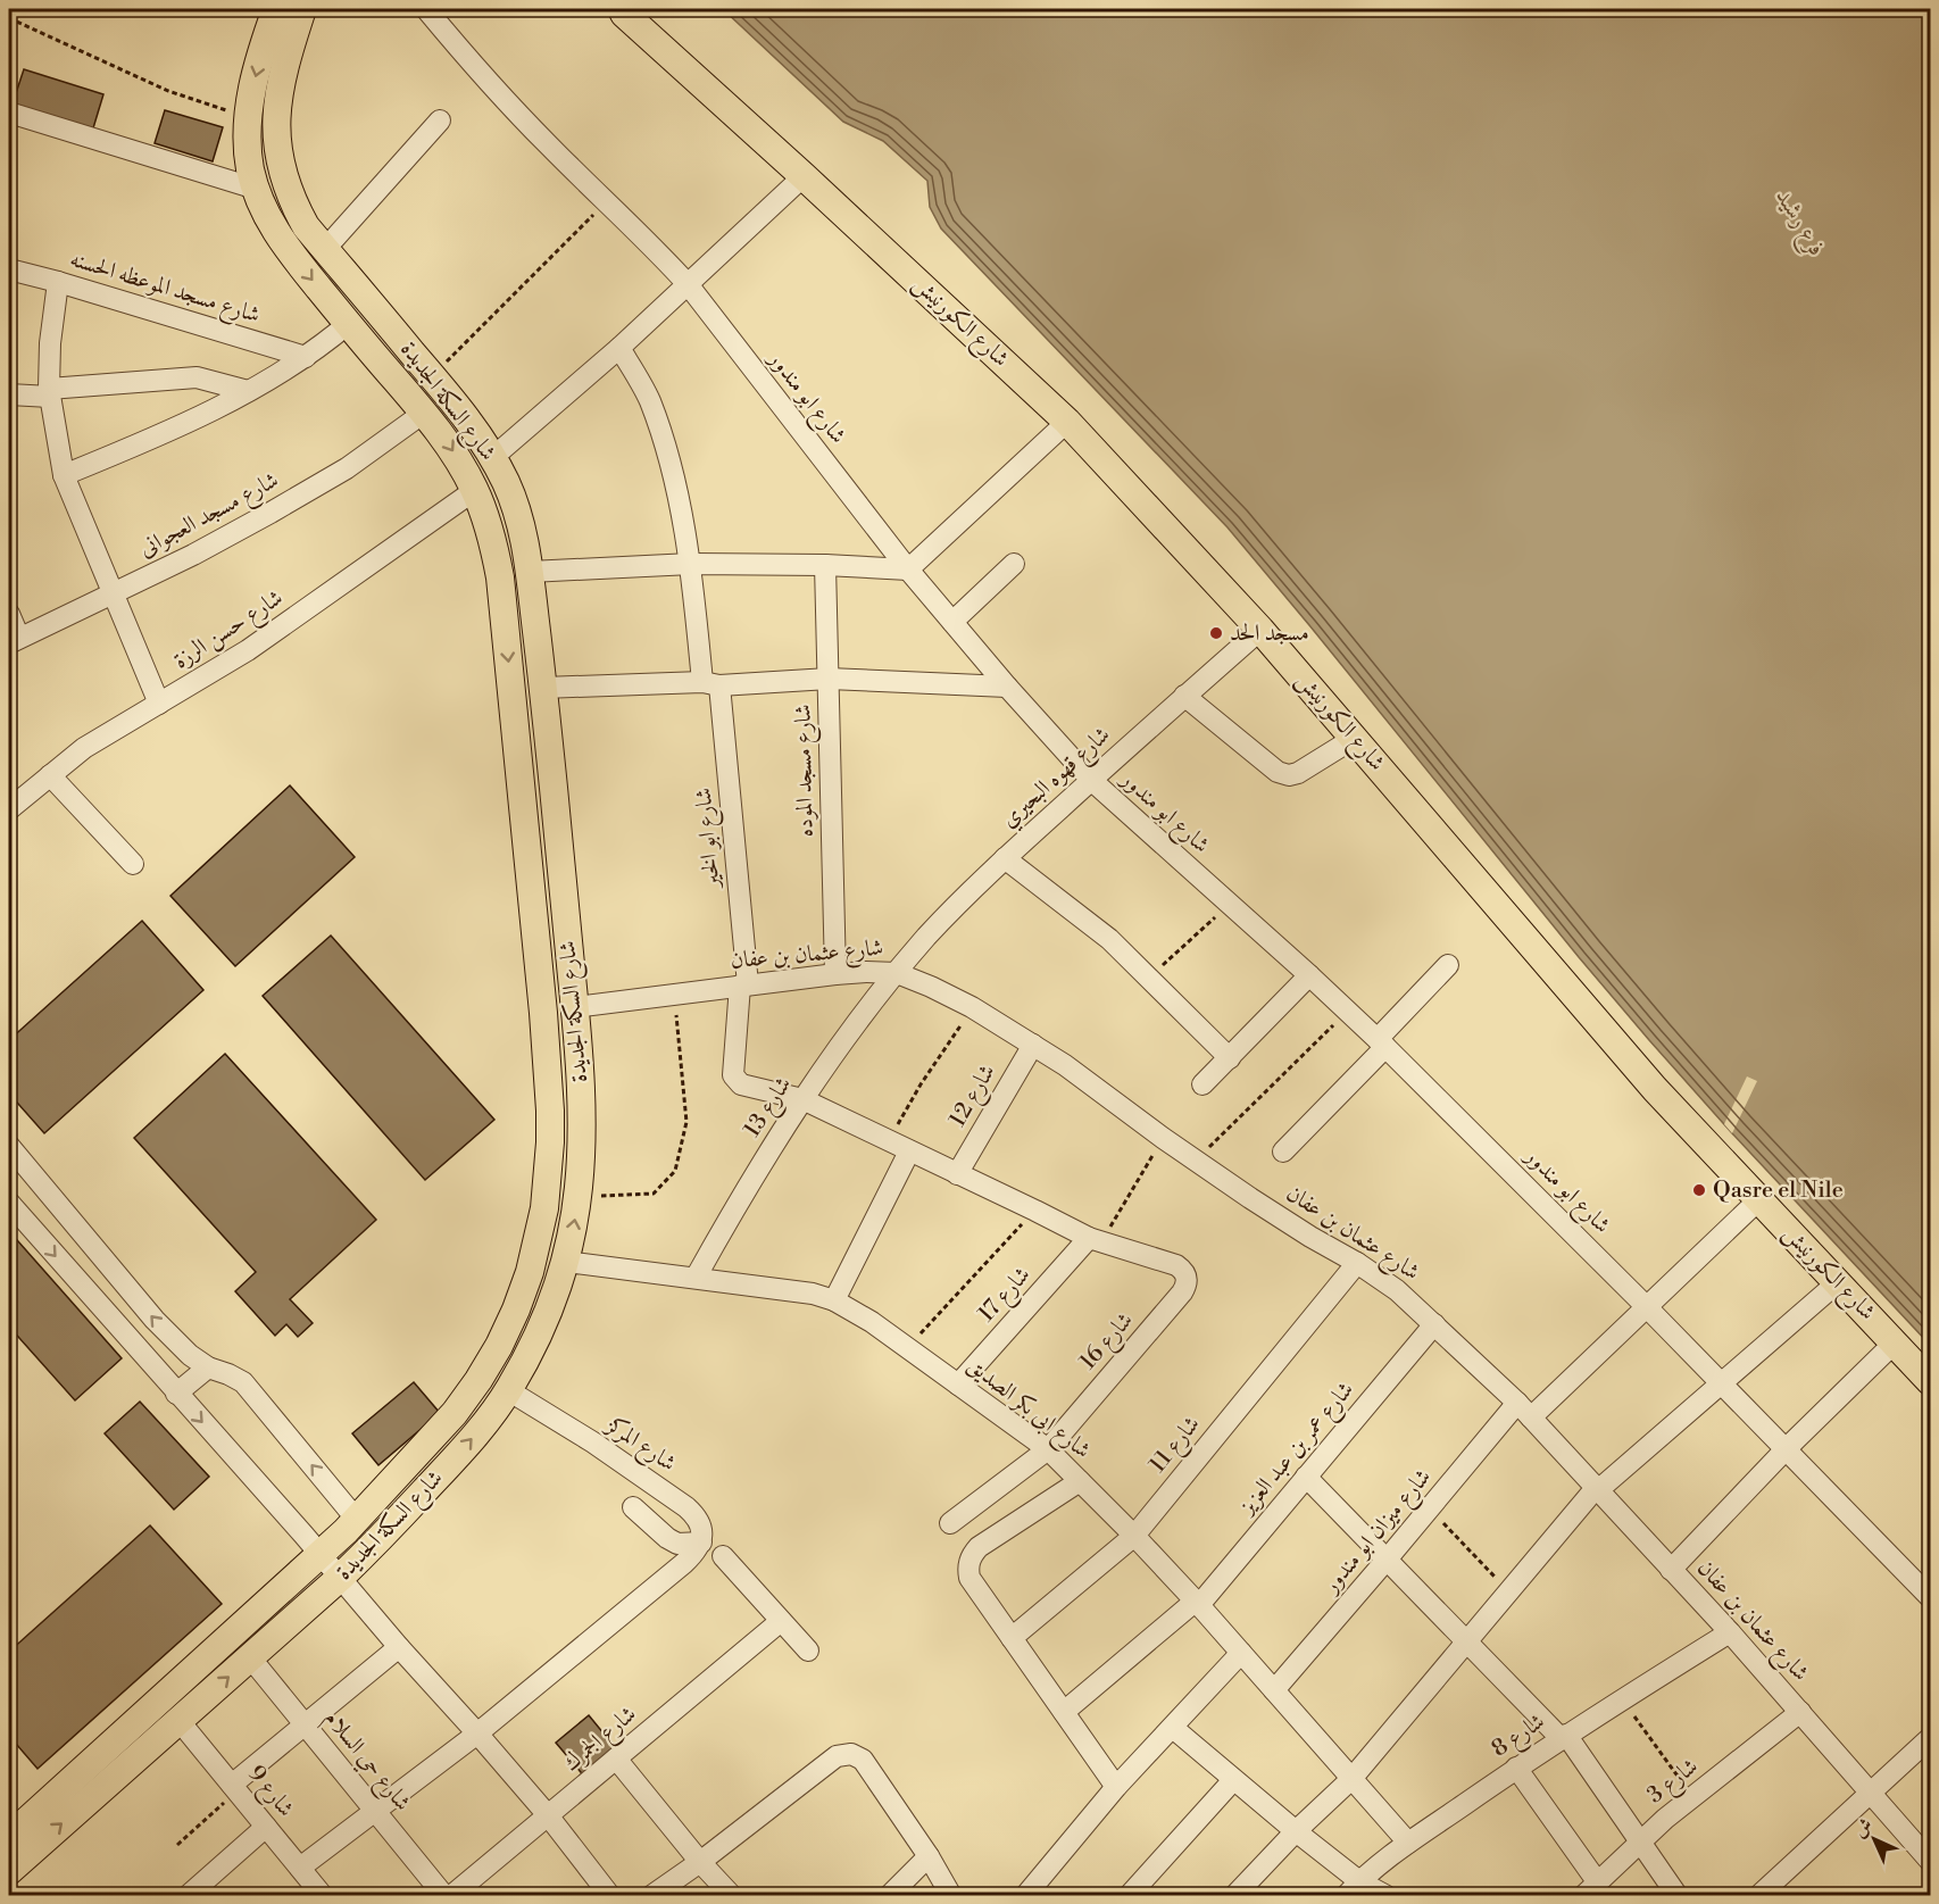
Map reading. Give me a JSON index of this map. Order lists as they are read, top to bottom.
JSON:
{
  "streets": {
    "main road": ["شارع الكورنيش", "شارع السكة الجديدة"],
    "street": [
      "شارع مسجد الموعظه الحسنه",
      "شارع ابو مندور",
      "شارع مسجد العجوانى",
      "شارع حسن الرزة",
      "شارع مسجد الموده",
      "شارع قهوه البحيري",
      "شارع ابو الخير",
      "شارع عثمان بن عفان",
      "شارع 12",
      "شارع 13",
      "شارع 17",
      "شارع 16",
      "شارع ابى بكر الصديق",
      "شارع المركز",
      "شارع 11",
      "شارع عمر بن عبد العزيز",
      "شارع ميزان ابو مندور",
      "شارع 8",
      "شارع الجمرك",
      "شارع حي السلام",
      "شارع 3",
      "شارع 9"
    ]
  },
  "crossings": [
    ["شارع الكورنيش", "شارع قهوه البحيري"],
    ["شارع الكورنيش", "شارع ميزان ابو مندور"],
    ["شارع ابو مندور", "شارع قهوه البحيري"],
    ["شارع ابو مندور", "شارع ميزان ابو مندور"],
    ["شارع السكة الجديدة", "شارع مسجد العجوانى"],
    ["شارع السكة الجديدة", "شارع حسن الرزة"],
    ["شارع السكة الجديدة", "شارع عثمان بن عفان"],
    ["شارع السكة الجديدة", "شارع ابى بكر الصديق"],
    ["شارع السكة الجديدة", "شارع المركز"],
    ["شارع السكة الجديدة", "شارع حي السلام"],
    ["شارع السكة الجديدة", "شارع 9"],
    ["شارع مسجد الموده", "شارع عثمان بن عفان"],
    ["شارع قهوه البحيري", "شارع عثمان بن عفان"],
    ["شارع قهوه البحيري", "شارع 13"],
    ["شارع ابو الخير", "شارع عثمان بن عفان"],
    ["شارع ابو الخير", "شارع 13"],
    ["شارع عثمان بن عفان", "شارع 12"],
    ["شارع عثمان بن عفان", "شارع 13"],
    ["شارع عثمان بن عفان", "شارع 11"],
    ["شارع عثمان بن عفان", "شارع عمر بن عبد العزيز"],
    ["شارع عثمان بن عفان", "شارع ميزان ابو مندور"],
    ["شارع عثمان بن عفان", "شارع 8"],
    ["شارع عثمان بن عفان", "شارع 3"],
    ["شارع 13", "شارع ابى بكر الصديق"],
    ["شارع 17", "شارع 16"],
    ["شارع 17", "شارع ابى بكر الصديق"],
    ["شارع 16", "شارع ابى بكر الصديق"],
    ["شارع ابى بكر الصديق", "شارع 11"],
    ["شارع ابى بكر الصديق", "شارع عمر بن عبد العزيز"],
    ["شارع ابى بكر الصديق", "شارع ميزان ابو مندور"],
    ["شارع ابى بكر الصديق", "شارع 8"]
  ],
  "water": ["فرع رشيد"],
  "places": ["مسجد الحد", "Qasre el Nile"],
  "north": "top left"
}
